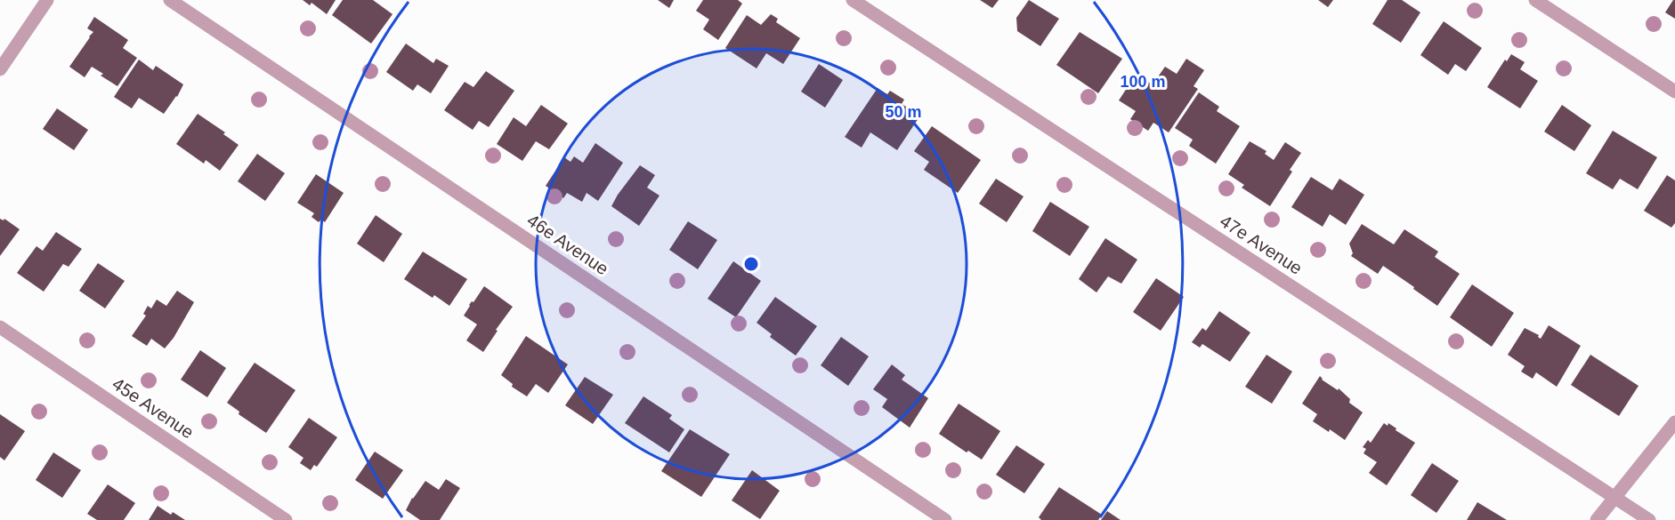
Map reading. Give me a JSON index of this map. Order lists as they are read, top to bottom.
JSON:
{
  "streets": {
    "street": ["46e Avenue", "47e Avenue", "45e Avenue"]
  },
  "rings": ["100 m", "50 m"]
}
